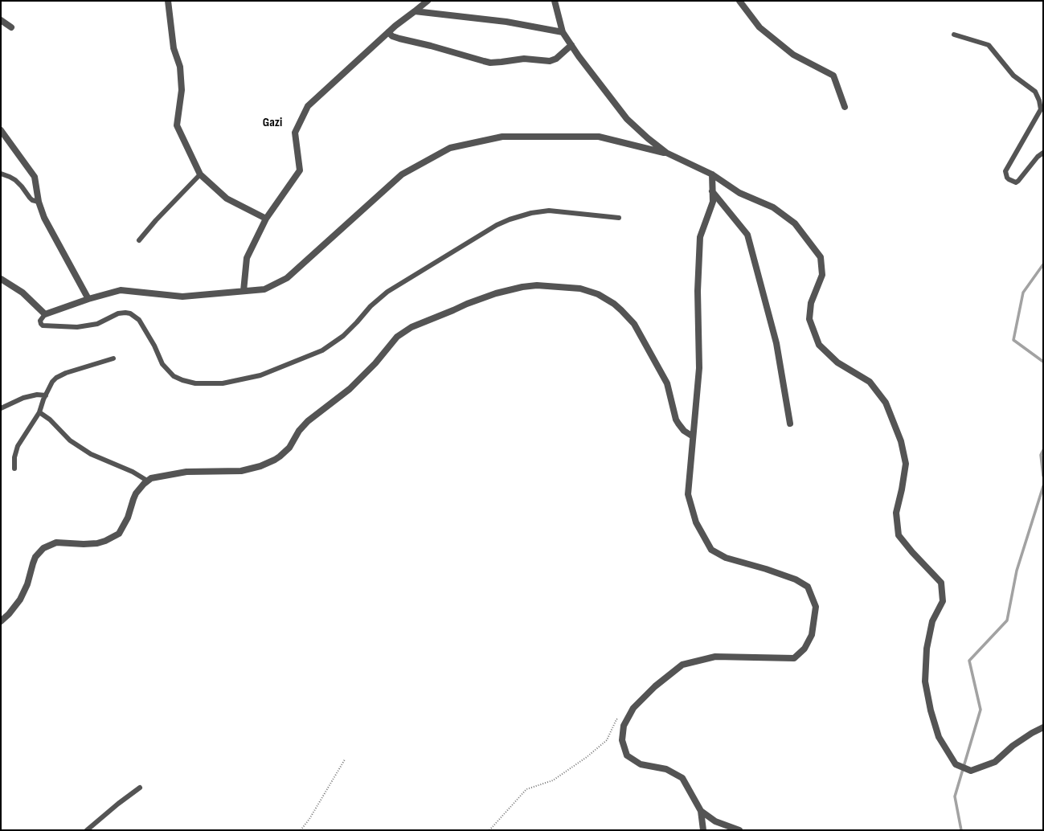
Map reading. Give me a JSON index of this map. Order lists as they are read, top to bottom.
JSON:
{
  "districts": ["Gazi"]
}
